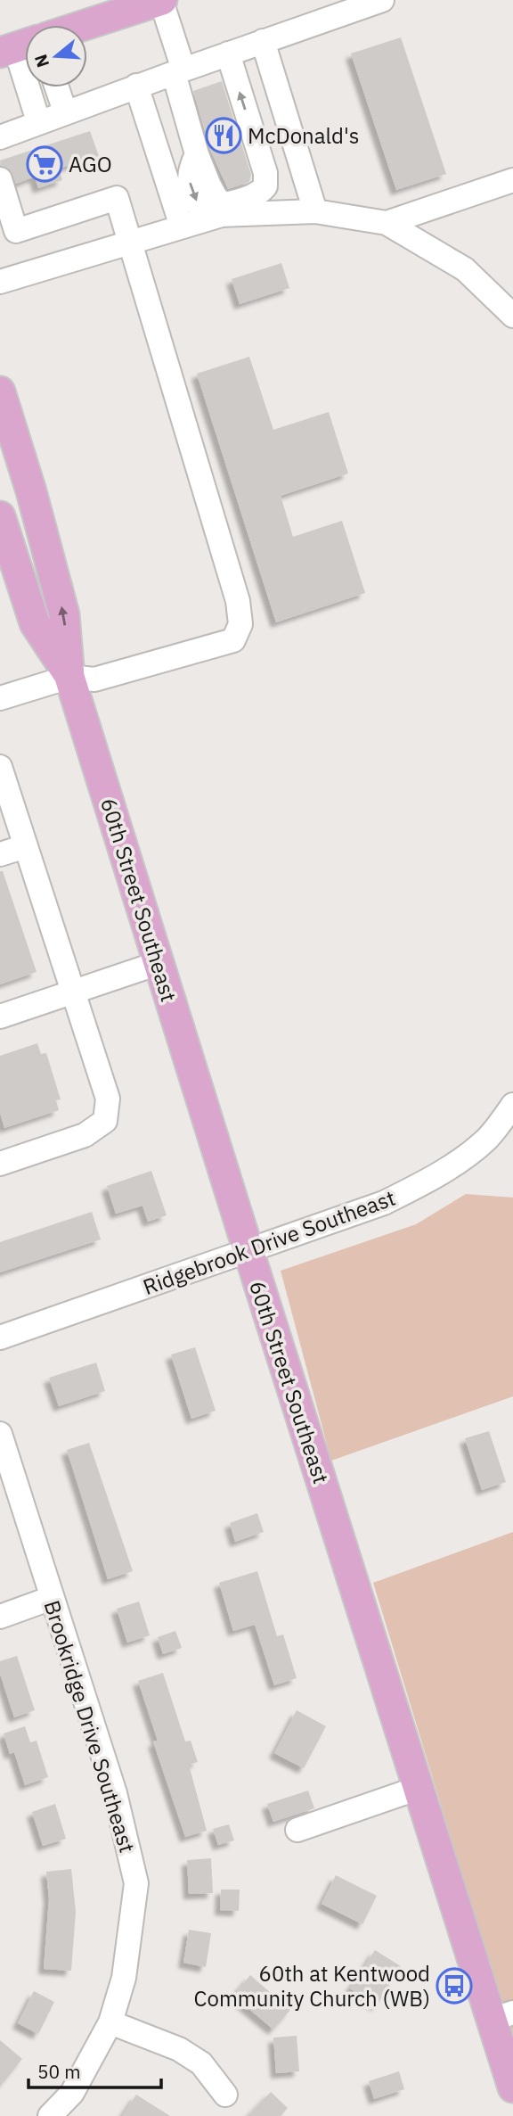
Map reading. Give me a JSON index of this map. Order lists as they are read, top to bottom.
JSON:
{
  "streets": {
    "main road": ["60th Street Southeast"],
    "street": ["Ridgebrook Drive Southeast", "Brookridge Drive Southeast"]
  },
  "crossings": [
    ["60th Street Southeast", "Ridgebrook Drive Southeast"]
  ],
  "places": {
    "restaurant": ["McDonald's"],
    "supermarket": ["AGO"],
    "bus stop": ["60th at Kentwood Community Church (WB)"]
  },
  "scale_bar": "50 m",
  "north": "left"
}
